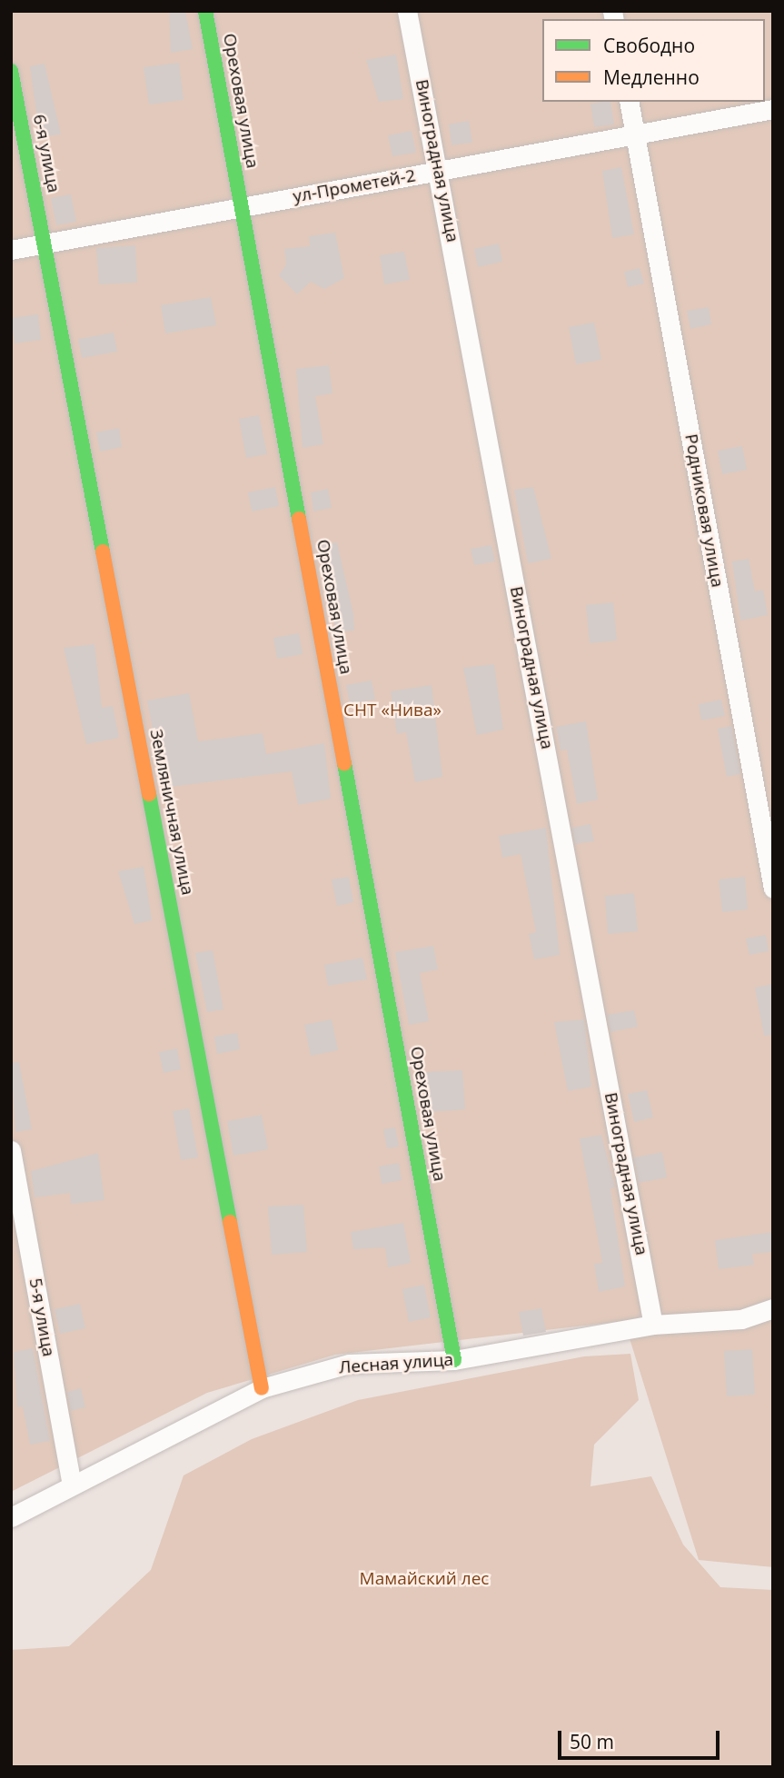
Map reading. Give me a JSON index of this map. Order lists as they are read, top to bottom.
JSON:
{
  "streets": {
    "street": [
      "Ореховая улица",
      "6-я улица",
      "Виноградная улица",
      "ул-Прометей-2",
      "Родниковая улица",
      "Земляничная улица",
      "5-я улица",
      "Лесная улица"
    ]
  },
  "crossings": [
    ["Ореховая улица", "ул-Прометей-2"],
    ["Ореховая улица", "Лесная улица"],
    ["6-я улица", "ул-Прометей-2"],
    ["6-я улица", "Земляничная улица"],
    ["Виноградная улица", "ул-Прометей-2"],
    ["Виноградная улица", "Лесная улица"],
    ["ул-Прометей-2", "Родниковая улица"],
    ["ул-Прометей-2", "Земляничная улица"],
    ["Земляничная улица", "Лесная улица"],
    ["5-я улица", "Лесная улица"]
  ],
  "parks": ["СНТ «Нива»", "Мамайский лес"],
  "legend": ["Свободно", "Медленно"],
  "scale_bar": "50 m"
}
